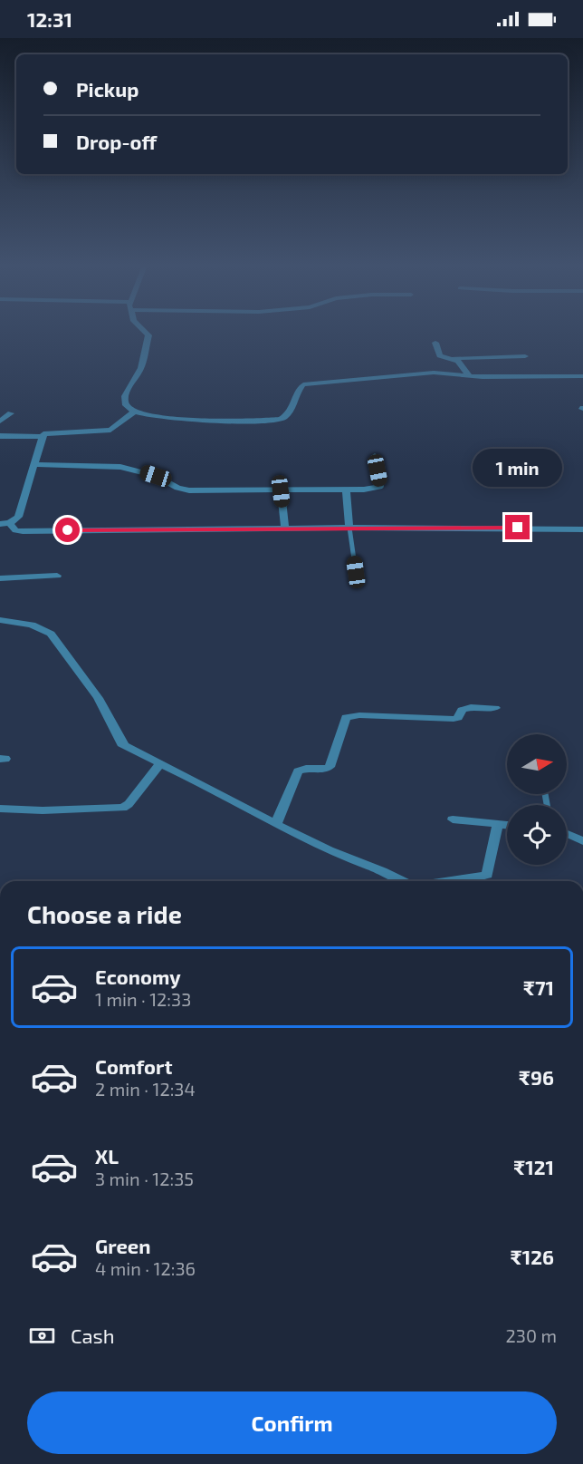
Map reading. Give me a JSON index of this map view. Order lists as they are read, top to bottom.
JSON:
{
  "north": "right",
  "page": {
    "status": "12:31",
    "banner": ["Pickup", "Drop-off"],
    "bubble": "1 min",
    "heading": "Choose a ride",
    "list": [
      {
        "name": "Economy",
        "note": "1 min · 12:33",
        "value": "₹71"
      },
      {
        "name": "Comfort",
        "note": "2 min · 12:34",
        "value": "₹96"
      },
      {
        "name": "XL",
        "note": "3 min · 12:35",
        "value": "₹121"
      },
      {
        "name": "Green",
        "note": "4 min · 12:36",
        "value": "₹126"
      }
    ],
    "pay": ["Cash", "230 m"],
    "buttons": "Confirm"
  }
}
